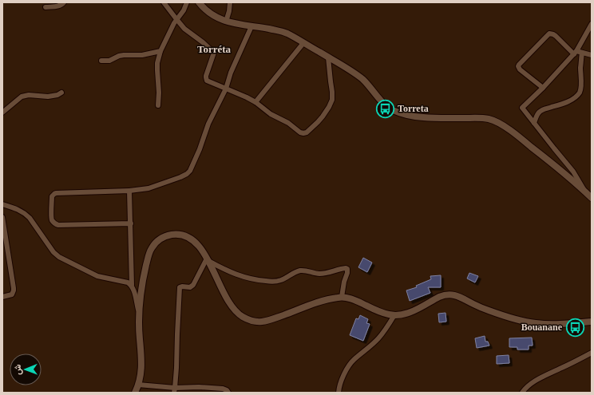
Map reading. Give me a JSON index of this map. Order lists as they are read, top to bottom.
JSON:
{
  "districts": ["Torréta"],
  "places": {
    "bus stop": ["Torreta", "Bouanane"]
  },
  "north": "left"
}
